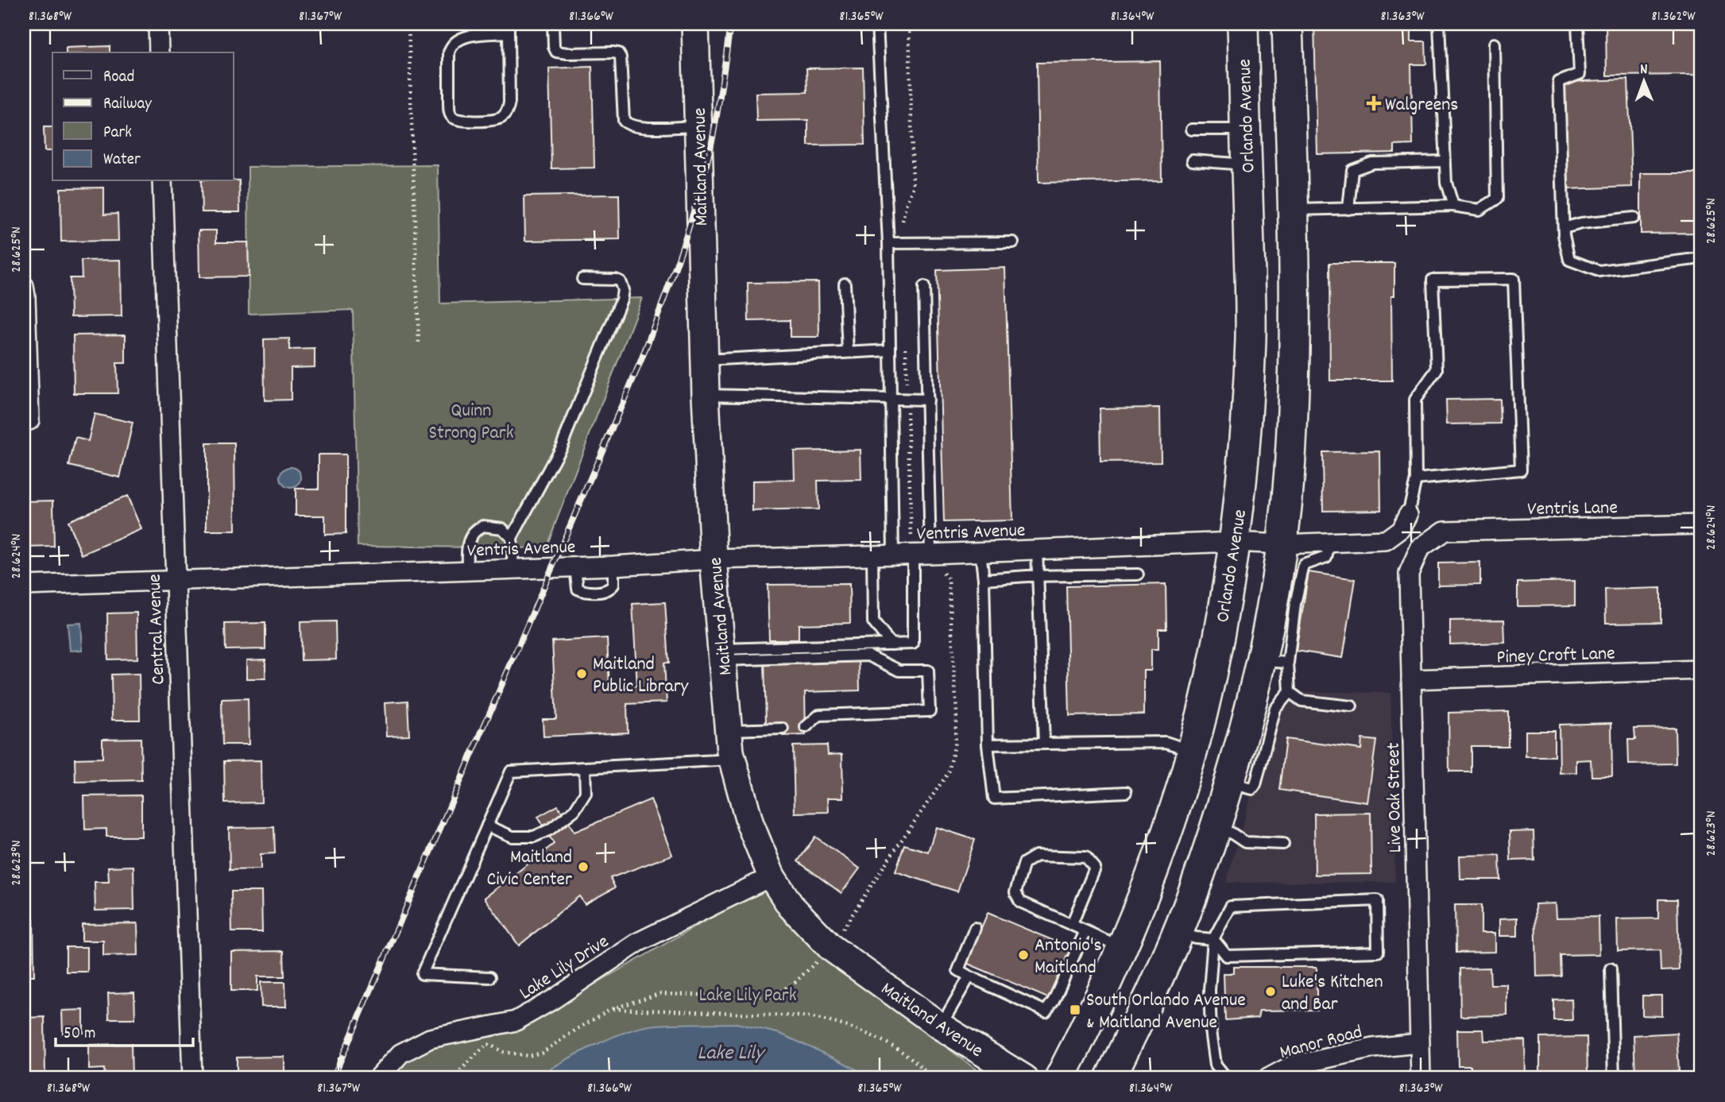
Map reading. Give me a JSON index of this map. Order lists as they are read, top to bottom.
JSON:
{
  "streets": {
    "main road": ["Orlando Avenue", "Maitland Avenue"],
    "street": [
      "Ventris Lane",
      "Ventris Avenue",
      "Central Avenue",
      "Piney Croft Lane",
      "Live Oak Street",
      "Lake Lily Drive",
      "Manor Road"
    ]
  },
  "crossings": [
    ["Orlando Avenue", "Ventris Avenue"],
    ["Maitland Avenue", "Ventris Avenue"],
    ["Maitland Avenue", "Lake Lily Drive"],
    ["Ventris Lane", "Live Oak Street"],
    ["Ventris Avenue", "Central Avenue"],
    ["Piney Croft Lane", "Live Oak Street"],
    ["Live Oak Street", "Manor Road"]
  ],
  "water": ["Lake Lily"],
  "parks": ["Quinn Strong Park", "Lake Lily Park"],
  "places": {
    "health": ["Walgreens"],
    "other": [
      "Maitland Public Library",
      "Maitland Civic Center",
      "Antonio's Maitland",
      "Luke's Kitchen and Bar"
    ],
    "transit": ["South Orlando Avenue & Maitland Avenue"]
  },
  "legend": [
    "Road",
    "Railway",
    "Park",
    "Water"
  ],
  "scale_bar": "50 m",
  "north": "top",
  "coordinates": [
    "81.368°W",
    "81.367°W",
    "81.366°W",
    "81.365°W",
    "81.364°W",
    "81.363°W",
    "81.362°W",
    "28.625°N",
    "28.624°N",
    "28.623°N"
  ]
}
